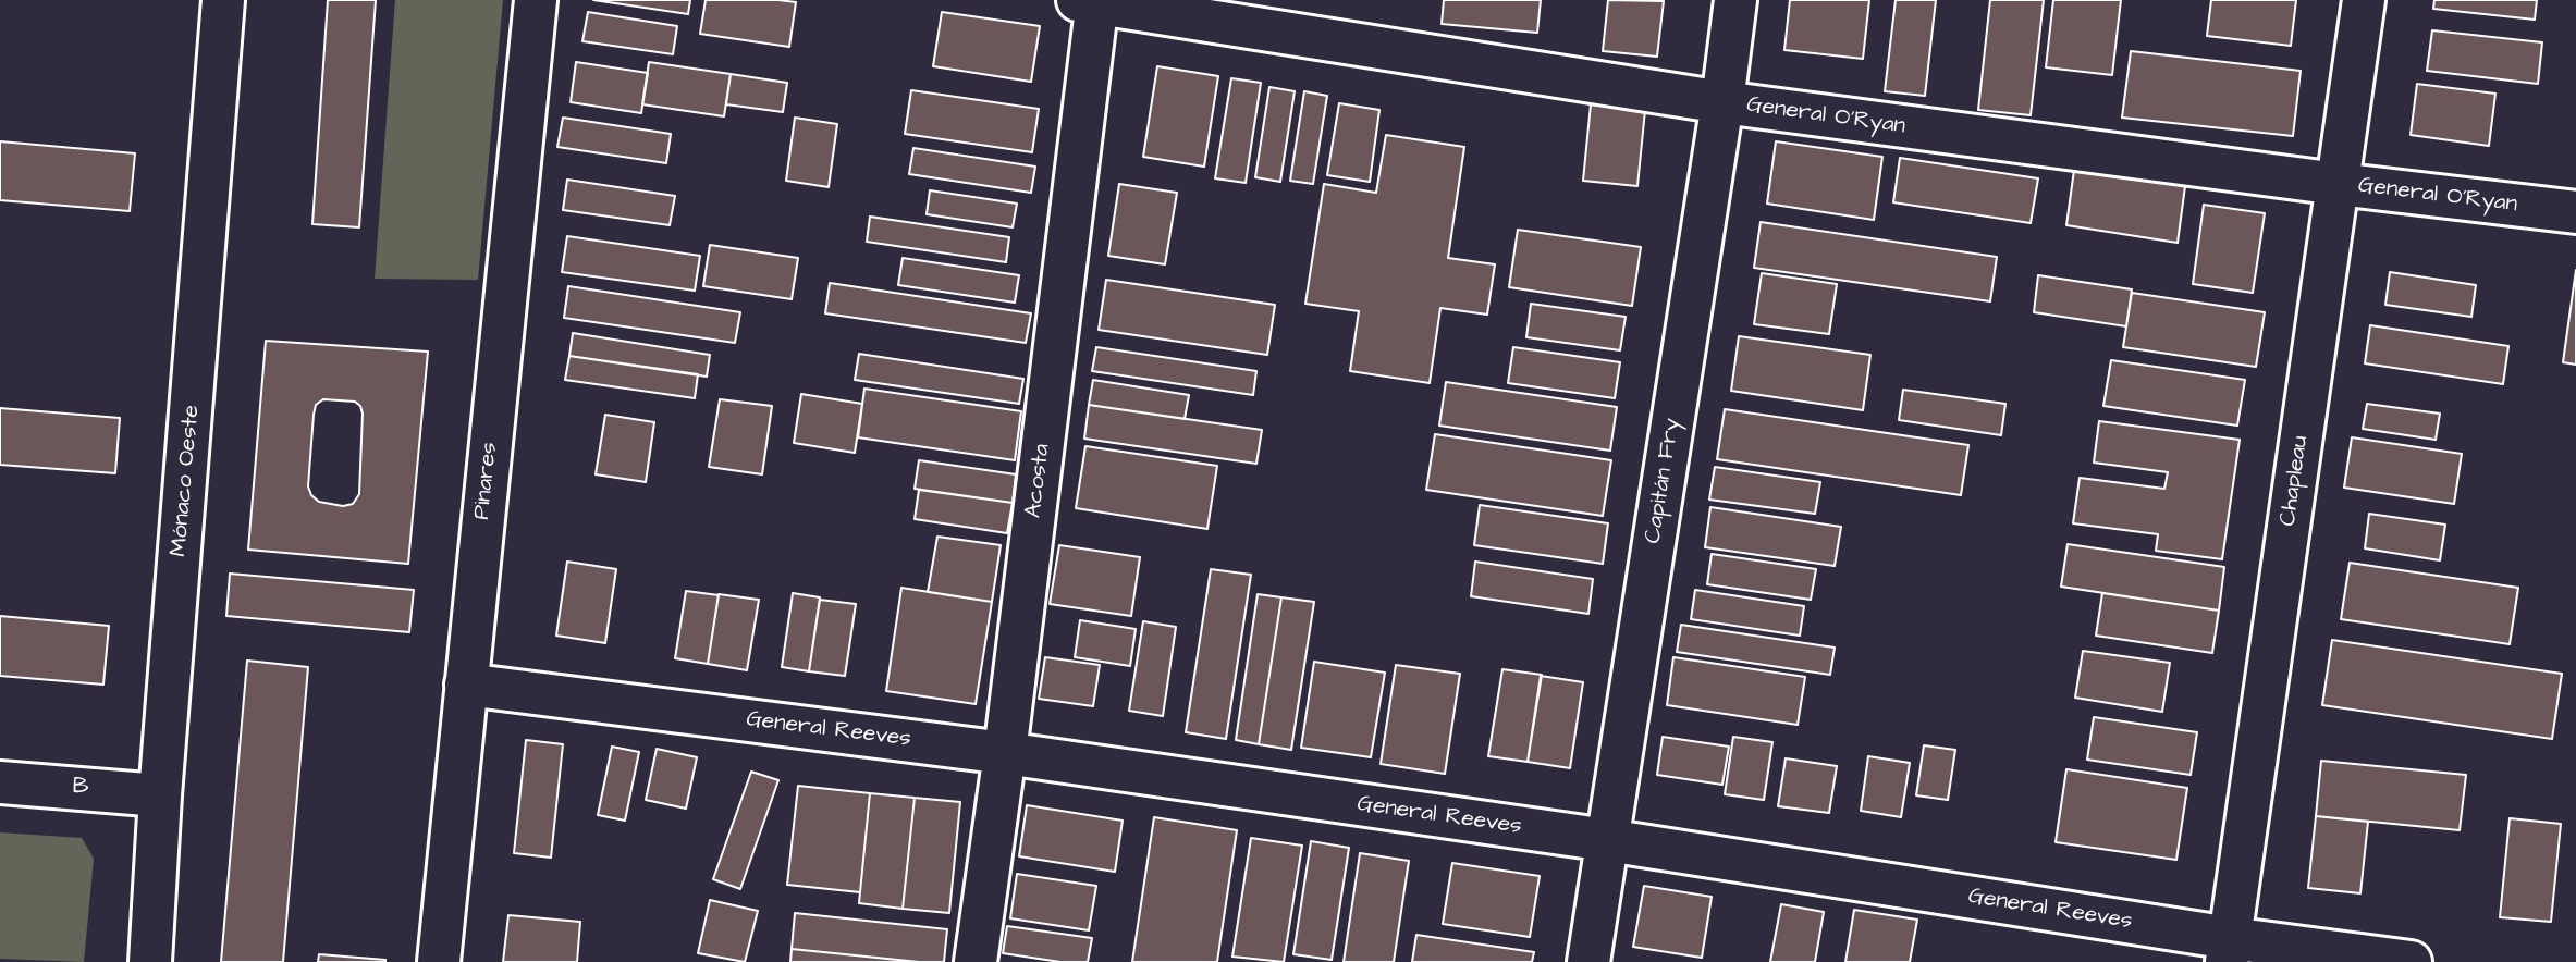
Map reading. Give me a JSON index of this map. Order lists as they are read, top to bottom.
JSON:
{
  "streets": {
    "street": [
      "General O'Ryan",
      "Mónaco Oeste",
      "Pinares",
      "Acosta",
      "Capitán Fry",
      "Chapleau",
      "General Reeves",
      "B"
    ]
  },
  "crossings": [
    ["General O'Ryan", "Acosta"],
    ["General O'Ryan", "Capitán Fry"],
    ["General O'Ryan", "Chapleau"],
    ["Mónaco Oeste", "B"],
    ["Pinares", "General Reeves"],
    ["Acosta", "General Reeves"],
    ["Capitán Fry", "General Reeves"],
    ["Chapleau", "General Reeves"]
  ]
}
